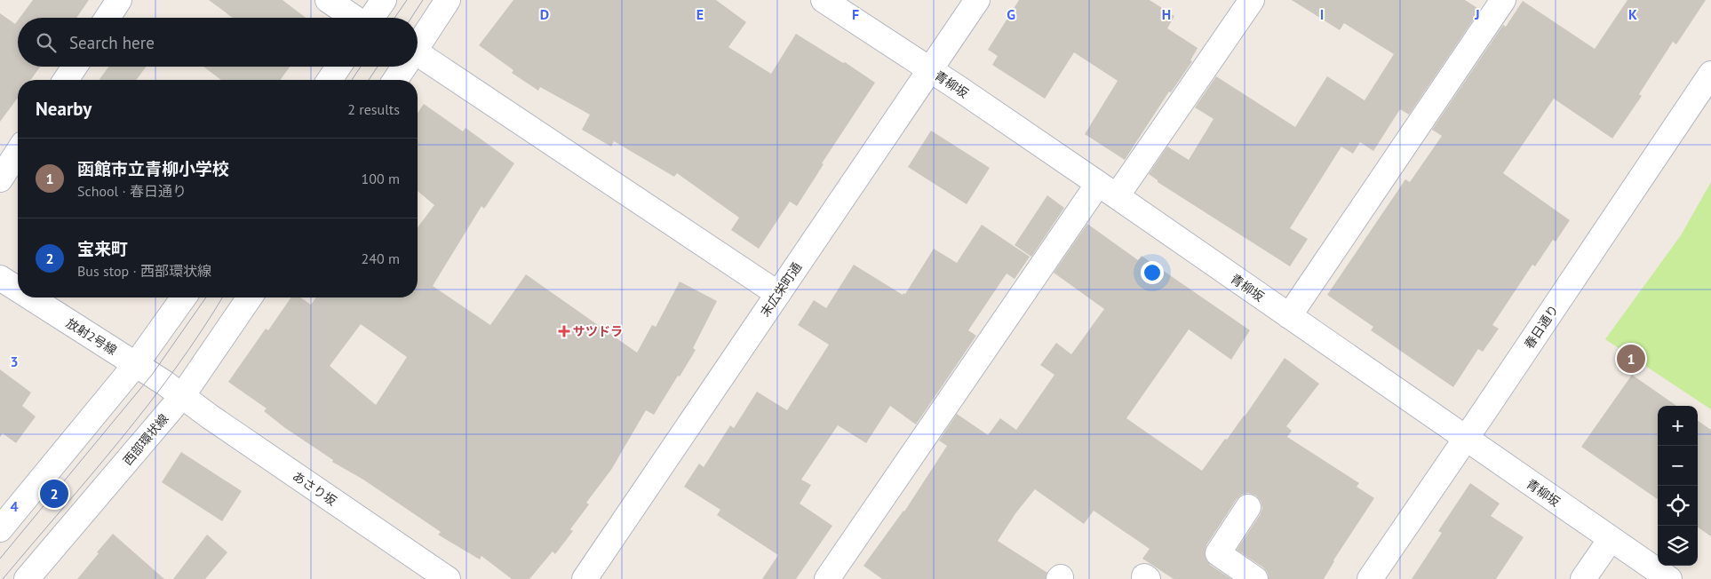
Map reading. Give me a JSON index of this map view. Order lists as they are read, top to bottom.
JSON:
{
  "streets": {
    "street": [
      "青柳坂",
      "末広栄町通",
      "春日通り",
      "放射2号線",
      "西部環状線",
      "あさり坂"
    ]
  },
  "crossings": [
    ["青柳坂", "末広栄町通"],
    ["青柳坂", "春日通り"],
    ["放射2号線", "西部環状線"],
    ["放射2号線", "あさり坂"],
    ["西部環状線", "あさり坂"]
  ],
  "places": {
    "health": ["サツドラ"]
  },
  "page": {
    "search": "Search here",
    "heading": ["Nearby", "2 results"],
    "list": [
      {
        "mark": "1",
        "name": "函館市立青柳小学校",
        "note": "School · 春日通り",
        "value": "100 m"
      },
      {
        "mark": "2",
        "name": "宝来町",
        "note": "Bus stop · 西部環状線",
        "value": "240 m"
      }
    ],
    "pins": ["1", "2"],
    "map_buttons": ["+", "−"]
  },
  "grid": {
    "columns": [
      "D",
      "E",
      "F",
      "G",
      "H",
      "I",
      "J",
      "K"
    ],
    "rows": ["3", "4"]
  }
}
